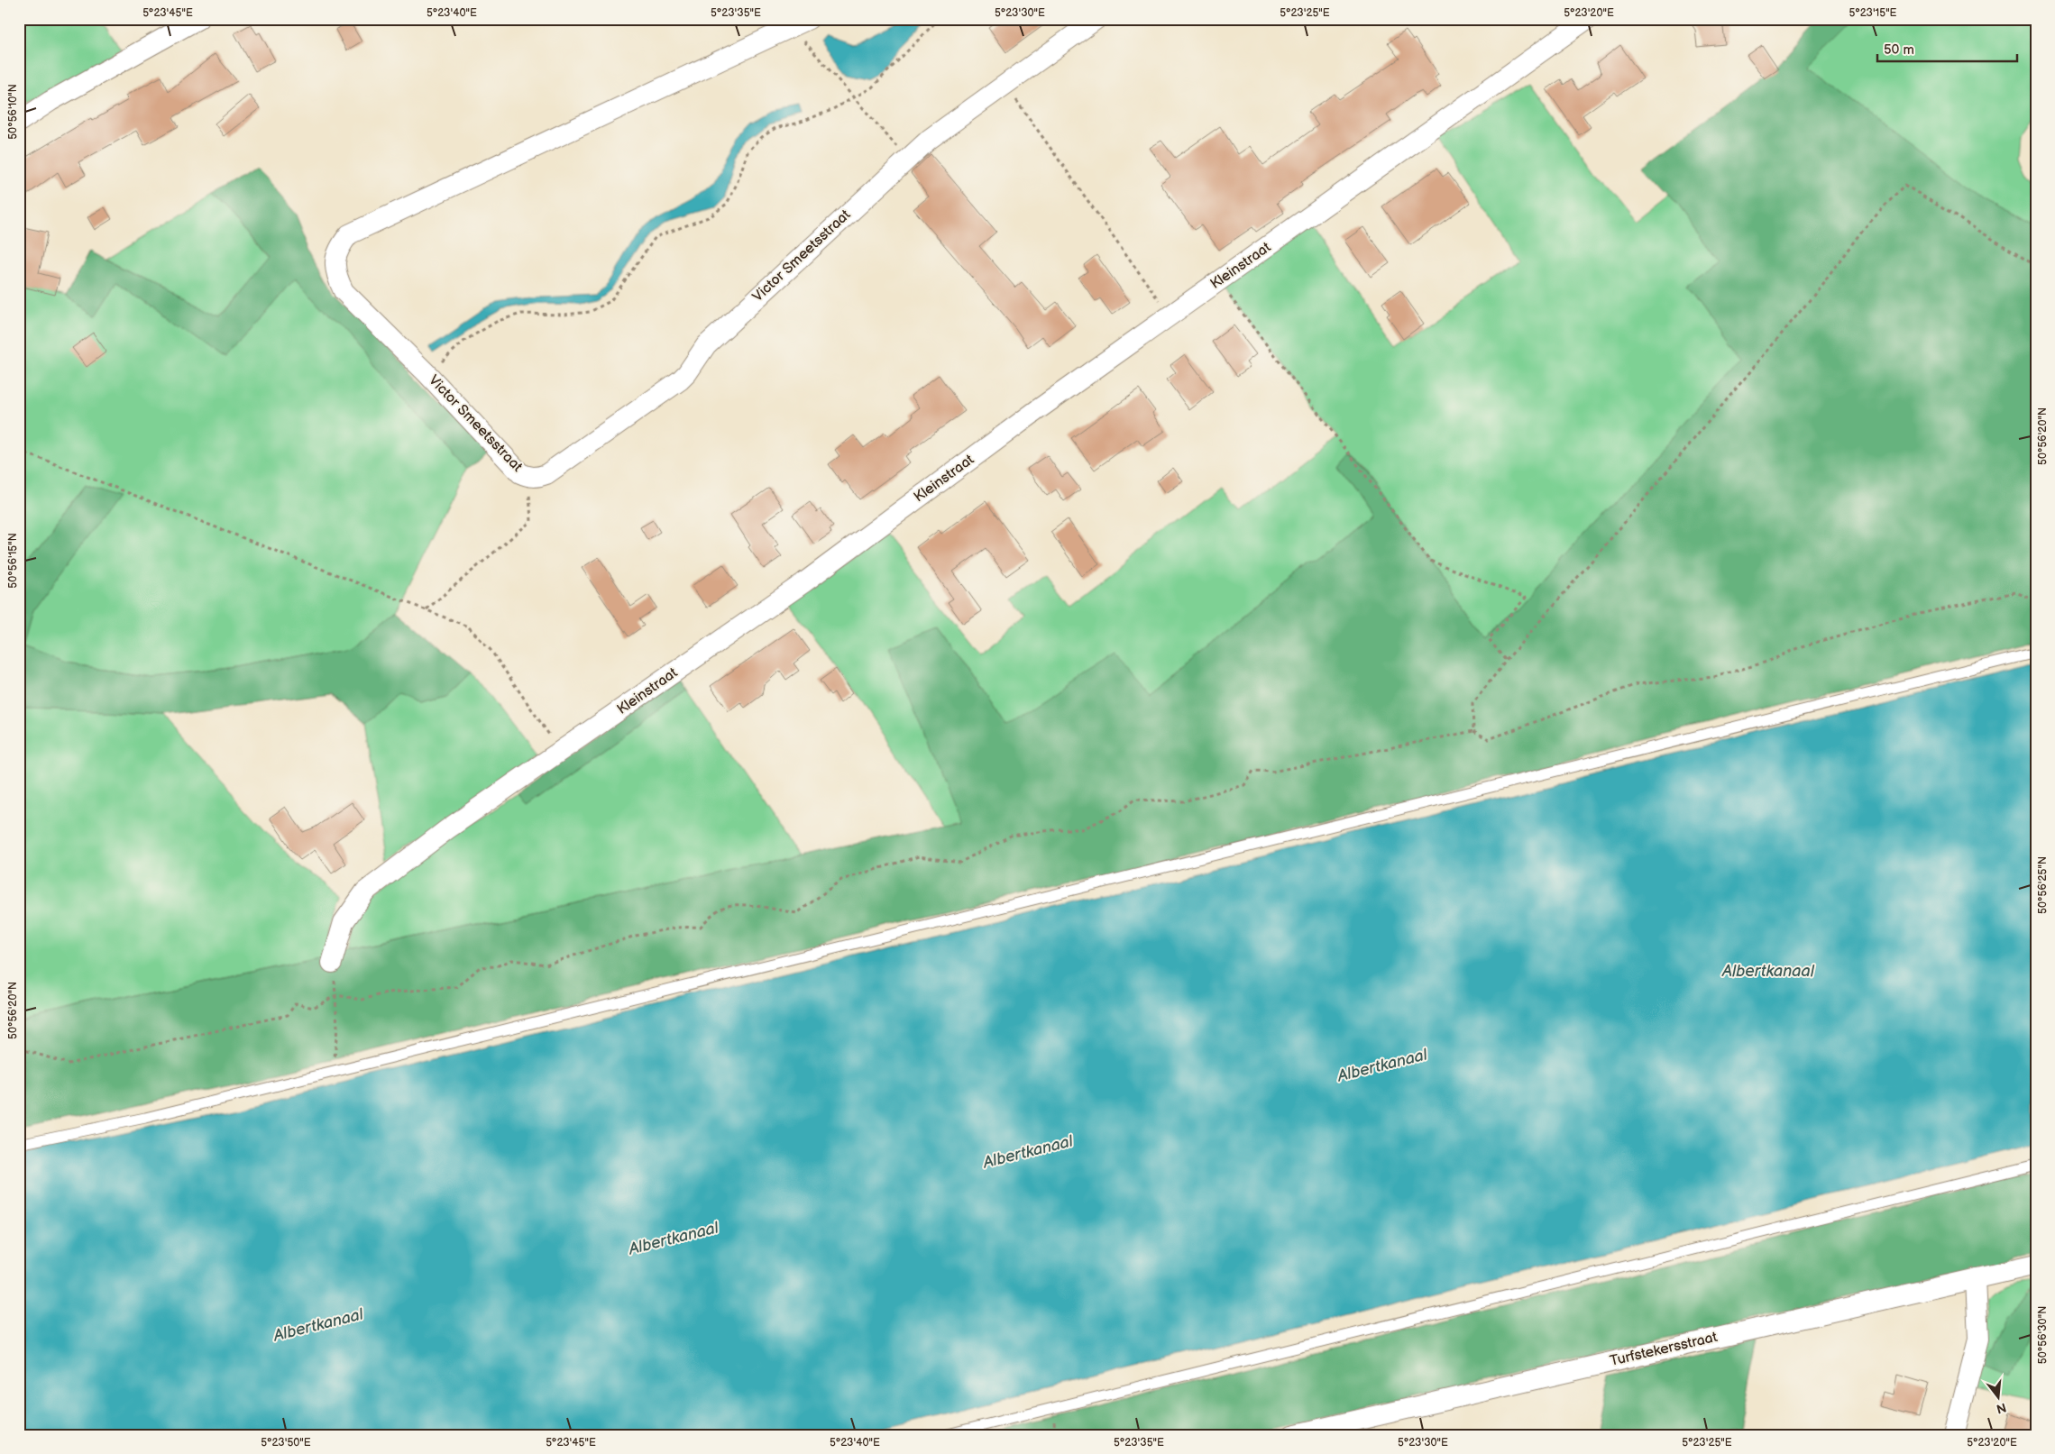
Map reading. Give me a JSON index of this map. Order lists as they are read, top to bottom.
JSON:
{
  "streets": {
    "street": ["Victor Smeetsstraat", "Kleinstraat", "Turfstekersstraat"]
  },
  "water": ["Albertkanaal"],
  "scale_bar": "50 m",
  "north": "bottom",
  "coordinates": [
    "5°23'45\"E",
    "5°23'40\"E",
    "5°23'35\"E",
    "5°23'30\"E",
    "5°23'25\"E",
    "5°23'20\"E",
    "5°23'15\"E",
    "50°56'10\"N",
    "50°56'20\"N",
    "50°56'15\"N",
    "50°56'25\"N",
    "50°56'30\"N",
    "5°23'50\"E"
  ]
}
